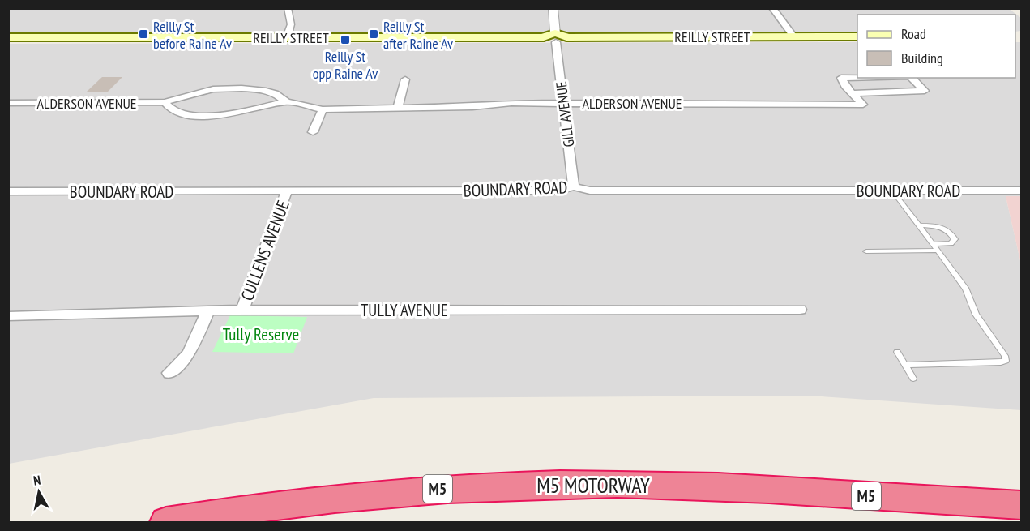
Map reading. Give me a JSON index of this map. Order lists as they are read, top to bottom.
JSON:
{
  "streets": {
    "highway": ["M5 MOTORWAY", "M5"],
    "main road": ["REILLY STREET"],
    "street": [
      "ALDERSON AVENUE",
      "GILL AVENUE",
      "BOUNDARY ROAD",
      "CULLENS AVENUE",
      "TULLY AVENUE"
    ]
  },
  "crossings": [
    ["REILLY STREET", "GILL AVENUE"],
    ["ALDERSON AVENUE", "GILL AVENUE"],
    ["GILL AVENUE", "BOUNDARY ROAD"],
    ["BOUNDARY ROAD", "CULLENS AVENUE"],
    ["CULLENS AVENUE", "TULLY AVENUE"]
  ],
  "parks": ["Tully Reserve"],
  "places": {
    "transit": ["Reilly St before Raine Av", "Reilly St after Raine Av", "Reilly St opp Raine Av"]
  },
  "legend": ["Road", "Building"],
  "north": "top"
}
